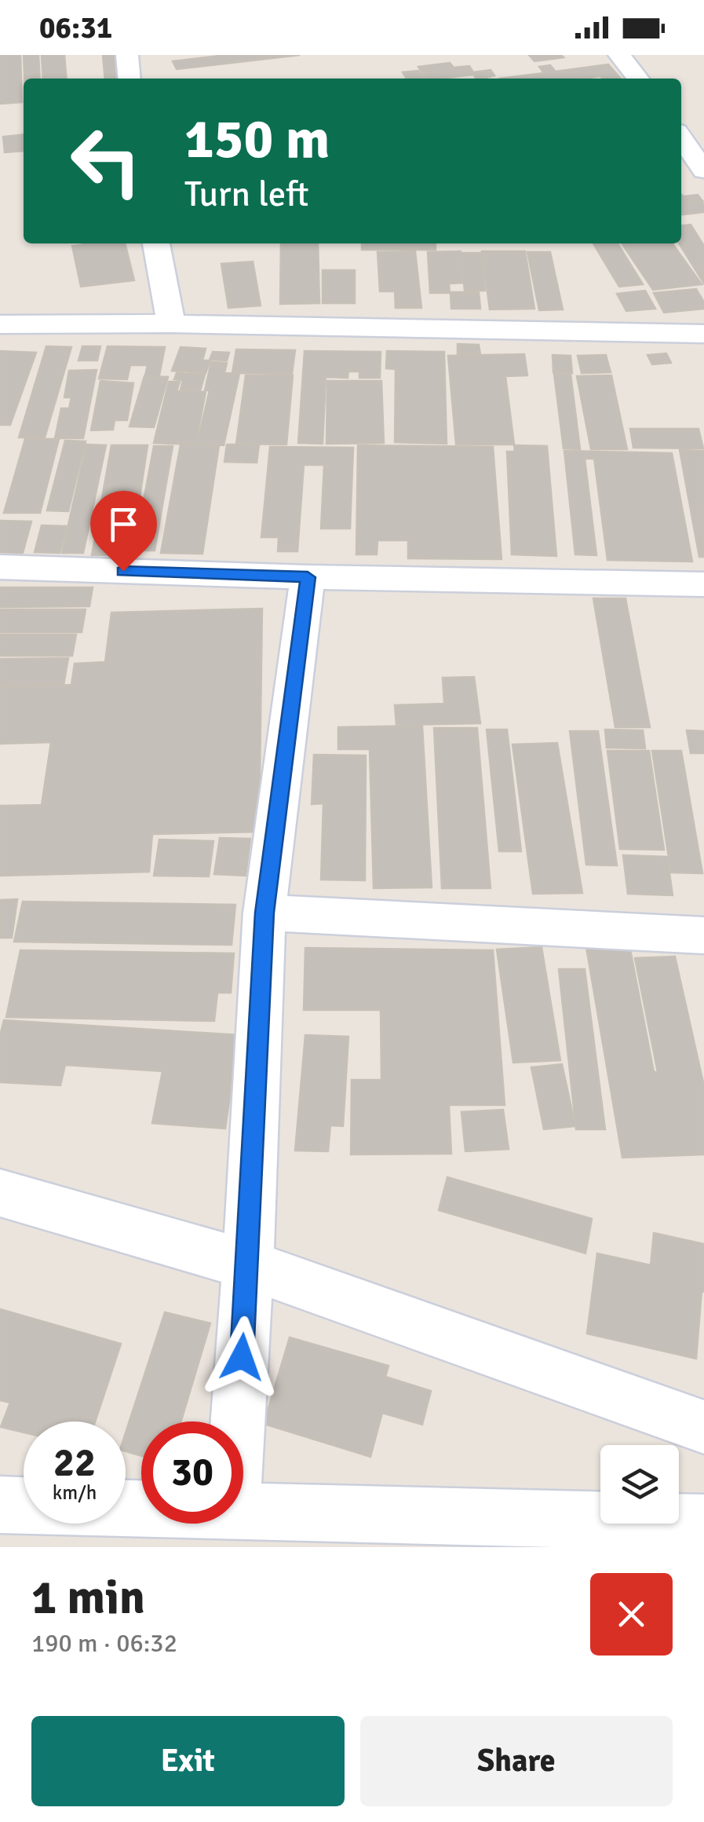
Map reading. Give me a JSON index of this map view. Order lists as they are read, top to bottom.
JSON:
{
  "page": {
    "status": "06:31",
    "turn": ["150 m", "Turn left"],
    "speed": "22 km/h",
    "limit": "30",
    "heading": ["1 min", "190 m · 06:32"],
    "buttons": ["Exit", "Share"]
  }
}
